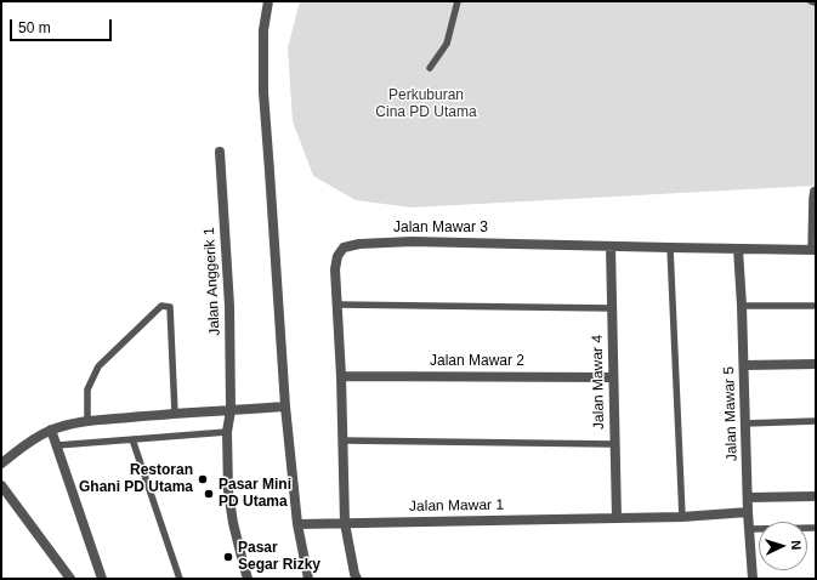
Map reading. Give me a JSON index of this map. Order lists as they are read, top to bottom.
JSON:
{
  "streets": {
    "street": [
      "Jalan Mawar 3",
      "Jalan Anggerik 1",
      "Jalan Mawar 2",
      "Jalan Mawar 4",
      "Jalan Mawar 5",
      "Jalan Mawar 1"
    ]
  },
  "crossings": [
    ["Jalan Mawar 3", "Jalan Mawar 2"],
    ["Jalan Mawar 3", "Jalan Mawar 4"],
    ["Jalan Mawar 3", "Jalan Mawar 5"],
    ["Jalan Mawar 3", "Jalan Mawar 1"],
    ["Jalan Mawar 2", "Jalan Mawar 4"],
    ["Jalan Mawar 4", "Jalan Mawar 1"],
    ["Jalan Mawar 5", "Jalan Mawar 1"]
  ],
  "parks": ["Perkuburan Cina PD Utama"],
  "places": ["Restoran Ghani PD Utama", "Pasar Mini PD Utama", "Pasar Segar Rizky"],
  "scale_bar": "50 m",
  "north": "right"
}
